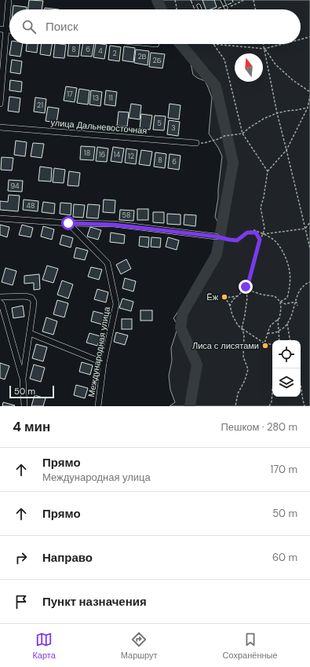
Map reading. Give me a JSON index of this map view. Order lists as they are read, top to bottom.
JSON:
{
  "streets": {
    "street": ["улица Дальневосточная", "Международная улица"]
  },
  "places": ["Ёж", "Лиса с лисятами"],
  "house_numbers": [
    "8",
    "6",
    "4",
    "2",
    "2В",
    "2Б",
    "17",
    "13",
    "11",
    "21",
    "5",
    "3",
    "18",
    "16",
    "14",
    "12",
    "8",
    "6",
    "94",
    "48",
    "58"
  ],
  "scale_bar": "50 m",
  "north": "top",
  "page": {
    "search": "Поиск",
    "scale": "50 m",
    "heading": ["4 мин", "Пешком · 280 m"],
    "list": [
      ["Прямо", "Международная улица", "170 m"],
      ["Прямо", "50 m"],
      ["Направо", "60 m"],
      "Пункт назначения"
    ],
    "nav": ["Карта", "Маршрут", "Сохранённые"]
  }
}
